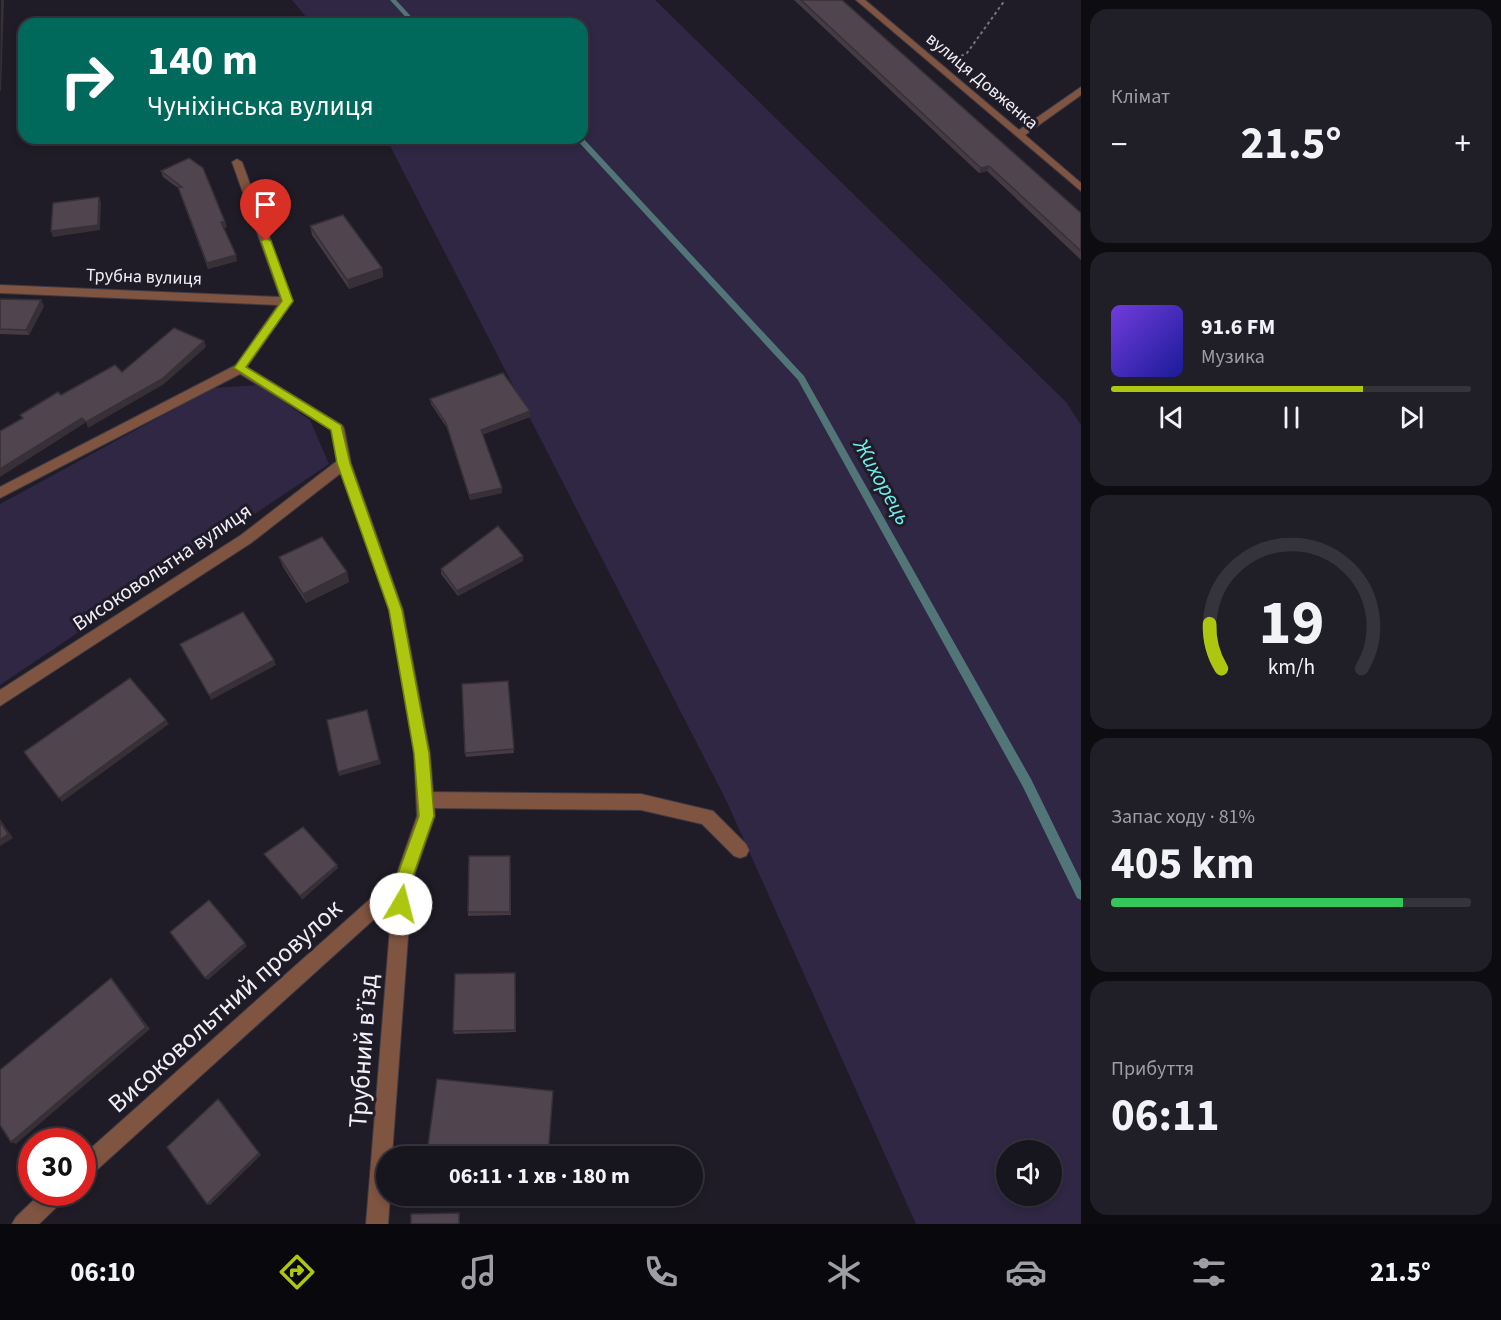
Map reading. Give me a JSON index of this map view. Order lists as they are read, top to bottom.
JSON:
{
  "streets": {
    "street": [
      "вулиця Довженка",
      "Трубна вулиця",
      "Високовольтна вулиця",
      "Високовольтний провулок",
      "Трубний в’їзд"
    ]
  },
  "crossings": [
    ["Високовольтний провулок", "Трубний в’їзд"]
  ],
  "water": ["Жихорець"],
  "page": {
    "tile": [
      "Клімат",
      ["Запас ходу · 81%", "405 km"],
      ["Прибуття", "06:11"]
    ],
    "turn": ["140 m", "Чуніхінська вулиця"],
    "heat": ["−", "21.5°", "+"],
    "song": ["91.6 FM", "Музика"],
    "limit": "30",
    "trip": "06:11 · 1 хв · 180 m",
    "tabs": ["06:10", "21.5°"],
    "gauge": ["19", "km/h"]
  }
}
